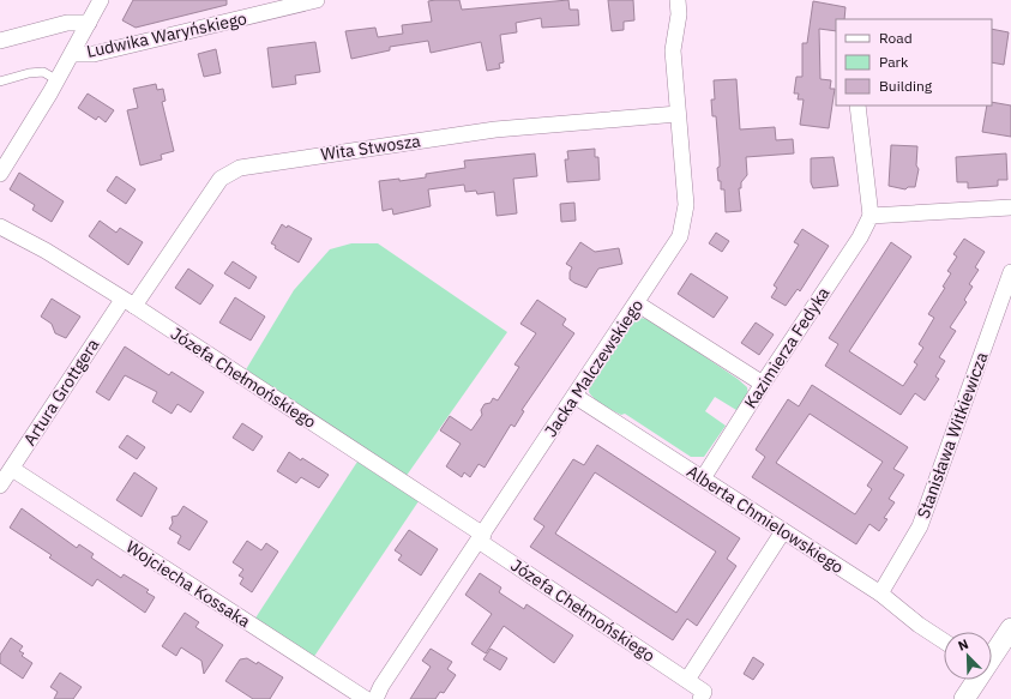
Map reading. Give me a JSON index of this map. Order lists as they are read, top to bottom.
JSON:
{
  "streets": {
    "street": [
      "Ludwika Waryńskiego",
      "Wita Stwosza",
      "Kazimierza Fedyka",
      "Jacka Malczewskiego",
      "Józefa Chełmońskiego",
      "Artura Grottgera",
      "Stanisława Witkiewicza",
      "Alberta Chmielowskiego",
      "Wojciecha Kossaka"
    ]
  },
  "crossings": [
    ["Wita Stwosza", "Jacka Malczewskiego"],
    ["Wita Stwosza", "Józefa Chełmońskiego"],
    ["Wita Stwosza", "Artura Grottgera"],
    ["Kazimierza Fedyka", "Alberta Chmielowskiego"],
    ["Jacka Malczewskiego", "Józefa Chełmońskiego"],
    ["Jacka Malczewskiego", "Alberta Chmielowskiego"],
    ["Józefa Chełmońskiego", "Artura Grottgera"],
    ["Artura Grottgera", "Wojciecha Kossaka"],
    ["Stanisława Witkiewicza", "Alberta Chmielowskiego"]
  ],
  "legend": ["Road", "Park", "Building"],
  "north": "top left"
}
